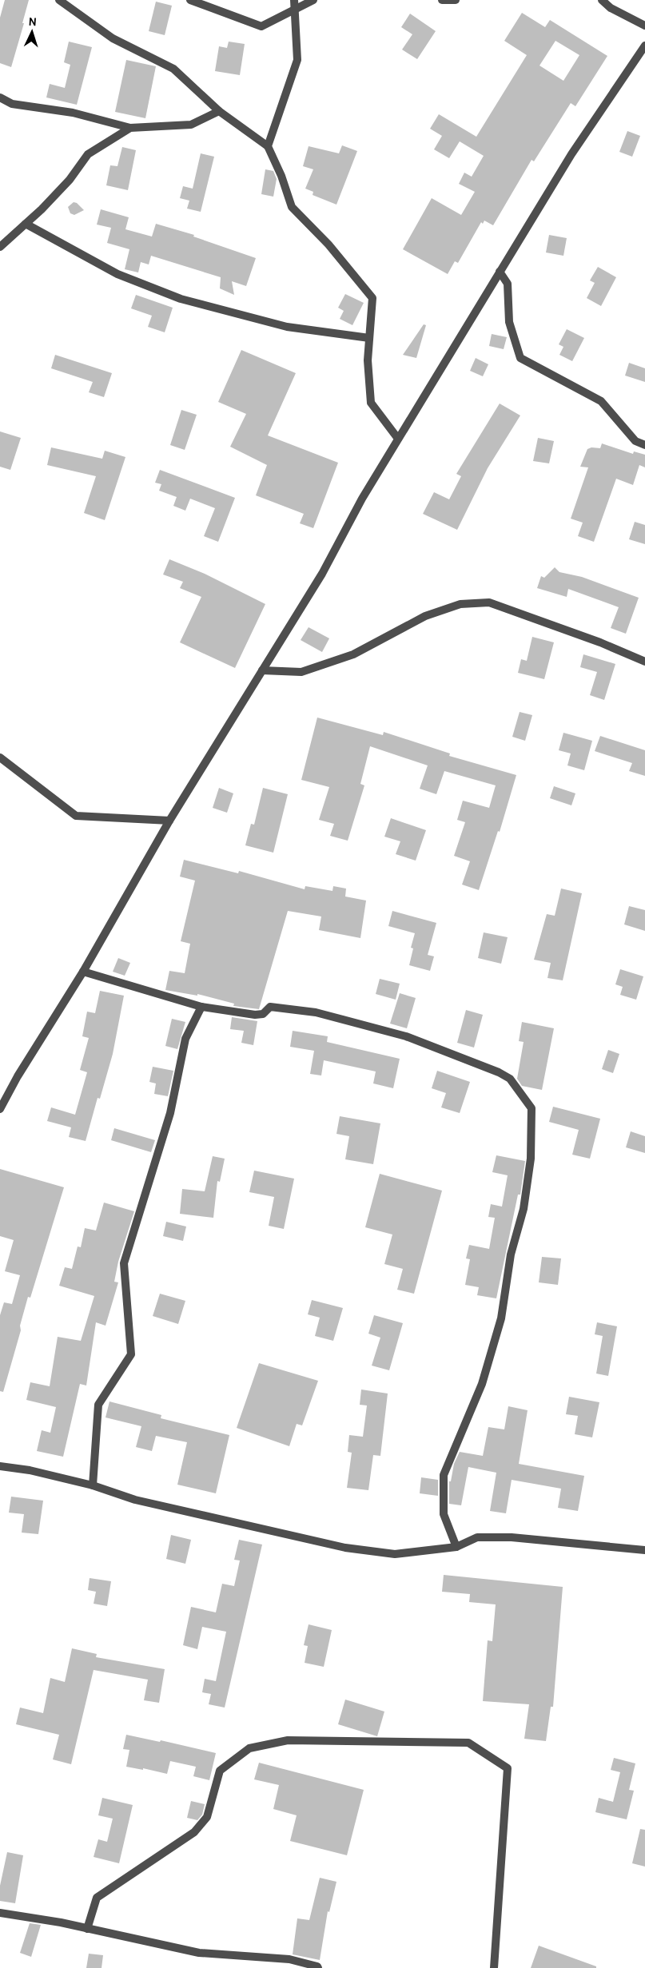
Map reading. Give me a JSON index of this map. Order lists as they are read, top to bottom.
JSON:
{
  "north": "top"
}
